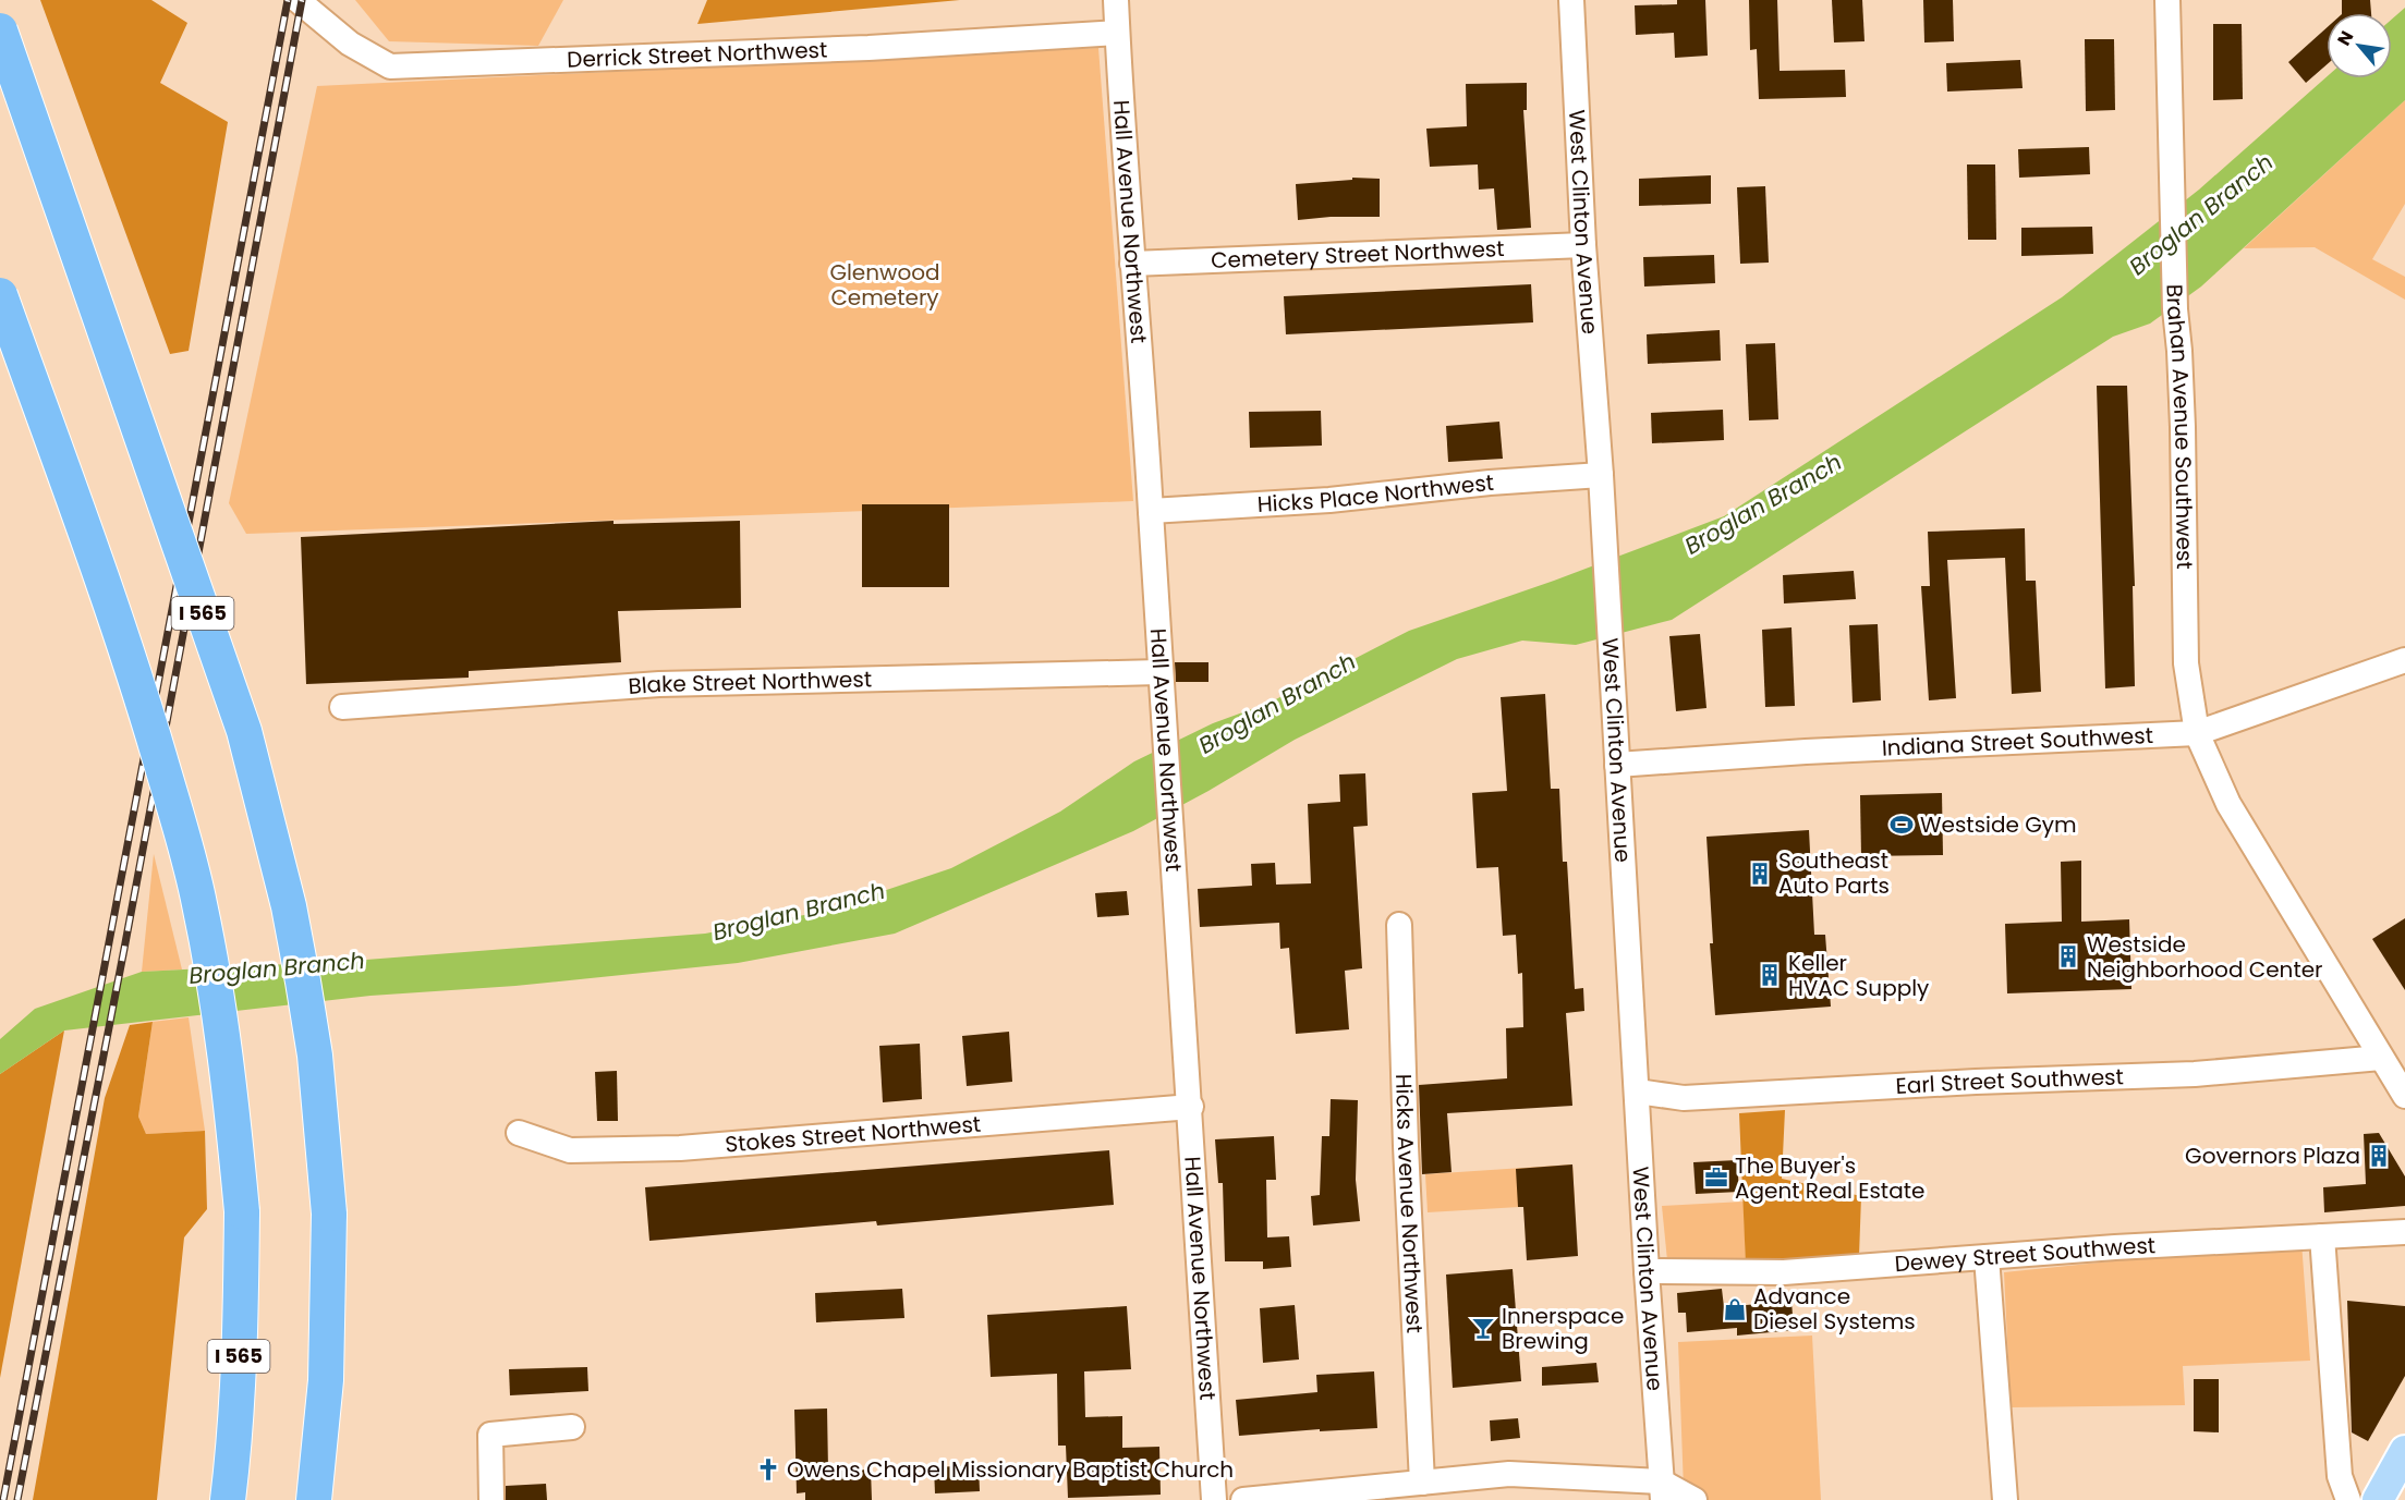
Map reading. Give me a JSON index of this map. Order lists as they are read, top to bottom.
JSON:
{
  "streets": {
    "highway": ["I 565"],
    "street": [
      "Derrick Street Northwest",
      "West Clinton Avenue",
      "Hall Avenue Northwest",
      "Cemetery Street Northwest",
      "Brahan Avenue Southwest",
      "Hicks Place Northwest",
      "Blake Street Northwest",
      "Indiana Street Southwest",
      "Earl Street Southwest",
      "Stokes Street Northwest",
      "Hicks Avenue Northwest",
      "Dewey Street Southwest"
    ]
  },
  "crossings": [
    ["Derrick Street Northwest", "Hall Avenue Northwest"],
    ["West Clinton Avenue", "Cemetery Street Northwest"],
    ["West Clinton Avenue", "Hicks Place Northwest"],
    ["West Clinton Avenue", "Indiana Street Southwest"],
    ["West Clinton Avenue", "Earl Street Southwest"],
    ["West Clinton Avenue", "Dewey Street Southwest"],
    ["Hall Avenue Northwest", "Cemetery Street Northwest"],
    ["Hall Avenue Northwest", "Hicks Place Northwest"],
    ["Hall Avenue Northwest", "Blake Street Northwest"],
    ["Hall Avenue Northwest", "Stokes Street Northwest"],
    ["Brahan Avenue Southwest", "Indiana Street Southwest"],
    ["Brahan Avenue Southwest", "Earl Street Southwest"]
  ],
  "water": ["Broglan Branch"],
  "parks": ["Glenwood Cemetery"],
  "places": {
    "sports": ["Westside Gym"],
    "building": [
      "Southeast Auto Parts",
      "Westside Neighborhood Center",
      "Keller HVAC Supply",
      "Governors Plaza"
    ],
    "office": ["The Buyer's Agent Real Estate"],
    "shop": ["Advance Diesel Systems"],
    "bar": ["Innerspace Brewing"],
    "church": ["Owens Chapel Missionary Baptist Church"]
  },
  "north": "top left"
}
